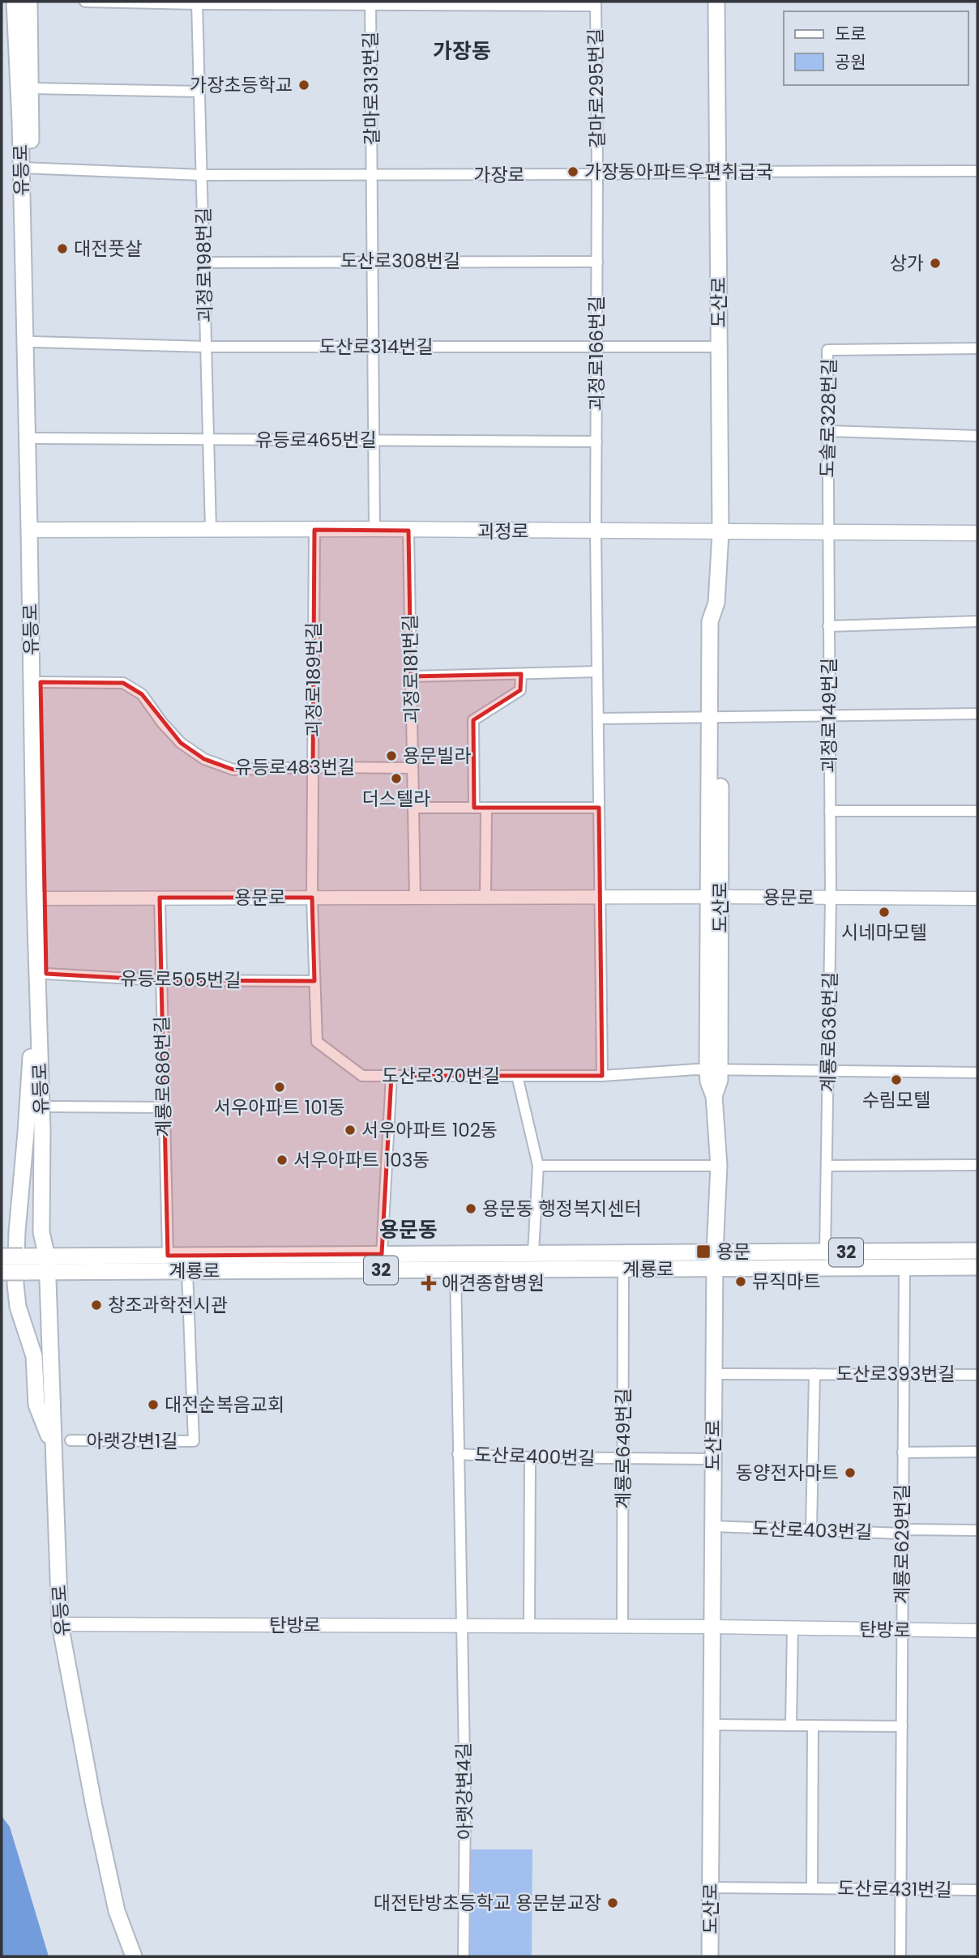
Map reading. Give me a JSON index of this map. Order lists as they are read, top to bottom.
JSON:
{
  "streets": {
    "main road": [
      "유등로",
      "도산로",
      "괴정로",
      "32",
      "계룡로"
    ],
    "street": [
      "갈마로313번길",
      "갈마로295번길",
      "가장로",
      "도산로308번길",
      "괴정로198번길",
      "도산로314번길",
      "괴정로166번길",
      "도솔로328번길",
      "유등로465번길",
      "괴정로181번길",
      "괴정로189번길",
      "괴정로149번길",
      "유등로483번길",
      "용문로",
      "유등로505번길",
      "계룡로636번길",
      "도산로370번길",
      "계룡로686번길",
      "도산로393번길",
      "아랫강변1길",
      "계룡로649번길",
      "도산로400번길",
      "도산로403번길",
      "계룡로629번길",
      "탄방로",
      "아랫강변4길",
      "도산로431번길"
    ]
  },
  "crossings": [
    ["갈마로313번길", "가장로"],
    ["갈마로313번길", "도산로308번길"],
    ["갈마로313번길", "도산로314번길"],
    ["갈마로313번길", "유등로465번길"],
    ["갈마로313번길", "괴정로"],
    ["갈마로295번길", "가장로"],
    ["갈마로295번길", "괴정로166번길"],
    ["유등로", "가장로"],
    ["유등로", "도산로314번길"],
    ["유등로", "유등로465번길"],
    ["유등로", "괴정로"],
    ["유등로", "유등로483번길"],
    ["유등로", "용문로"],
    ["유등로", "유등로505번길"],
    ["유등로", "계룡로686번길"],
    ["유등로", "계룡로"],
    ["유등로", "탄방로"],
    ["가장로", "괴정로198번길"],
    ["가장로", "도산로"],
    ["가장로", "괴정로166번길"],
    ["도산로308번길", "괴정로198번길"],
    ["도산로308번길", "괴정로166번길"],
    ["괴정로198번길", "도산로314번길"],
    ["괴정로198번길", "유등로465번길"],
    ["괴정로198번길", "괴정로"],
    ["도산로", "도산로314번길"],
    ["도산로", "괴정로"],
    ["도산로", "용문로"],
    ["도산로", "도산로370번길"],
    ["도산로", "계룡로"],
    ["도산로", "도산로393번길"],
    ["도산로", "도산로400번길"],
    ["도산로", "도산로403번길"],
    ["도산로", "탄방로"],
    ["도산로", "도산로431번길"],
    ["도산로314번길", "괴정로166번길"],
    ["괴정로166번길", "유등로465번길"],
    ["괴정로166번길", "괴정로"],
    ["괴정로166번길", "용문로"],
    ["도솔로328번길", "괴정로"],
    ["도솔로328번길", "괴정로149번길"],
    ["괴정로", "괴정로181번길"],
    ["괴정로", "괴정로189번길"],
    ["괴정로", "괴정로149번길"],
    ["괴정로181번길", "유등로483번길"],
    ["괴정로181번길", "용문로"],
    ["괴정로189번길", "유등로483번길"],
    ["괴정로189번길", "용문로"],
    ["괴정로189번길", "도산로370번길"],
    ["괴정로149번길", "용문로"],
    ["괴정로149번길", "계룡로636번길"],
    ["용문로", "계룡로636번길"],
    ["용문로", "도산로370번길"],
    ["용문로", "계룡로686번길"],
    ["유등로505번길", "도산로370번길"],
    ["유등로505번길", "계룡로686번길"],
    ["계룡로636번길", "도산로370번길"],
    ["계룡로636번길", "계룡로"],
    ["계룡로686번길", "계룡로"],
    ["계룡로", "아랫강변1길"],
    ["계룡로", "계룡로649번길"],
    ["계룡로", "계룡로629번길"],
    ["도산로393번길", "도산로403번길"],
    ["도산로393번길", "계룡로629번길"],
    ["계룡로649번길", "도산로400번길"],
    ["계룡로649번길", "탄방로"],
    ["도산로403번길", "계룡로629번길"],
    ["계룡로629번길", "탄방로"],
    ["계룡로629번길", "도산로431번길"],
    ["탄방로", "아랫강변4길"]
  ],
  "districts": ["가장동", "용문동"],
  "places": {
    "other": [
      "가장초등학교",
      "가장동아파트우편취급국",
      "대전풋살",
      "상가",
      "용문빌라",
      "더스텔라",
      "시네마모텔",
      "수림모텔",
      "서우아파트 101동",
      "서우아파트 102동",
      "서우아파트 103동",
      "용문동 행정복지센터",
      "뮤직마트",
      "창조과학전시관",
      "대전순복음교회",
      "동양전자마트",
      "대전탄방초등학교 용문분교장"
    ],
    "transit": ["용문"],
    "health": ["애견종합병원"]
  },
  "legend": ["도로", "공원"]
}
